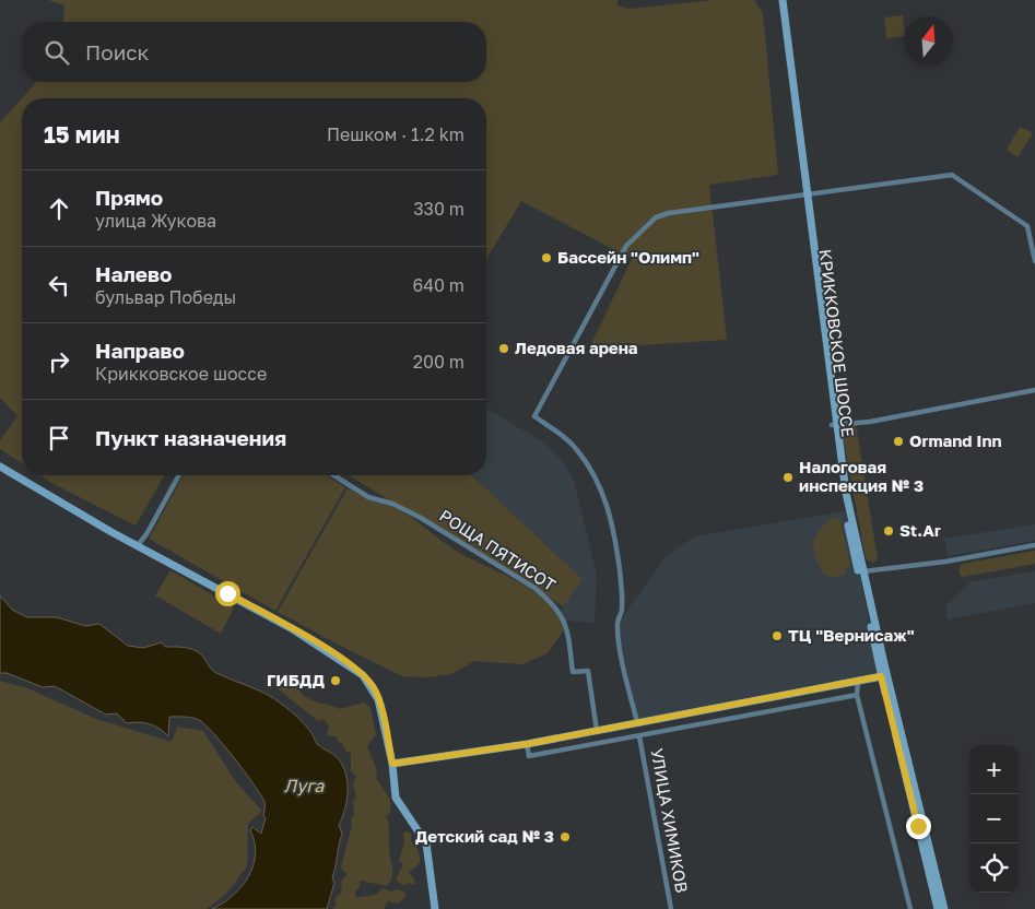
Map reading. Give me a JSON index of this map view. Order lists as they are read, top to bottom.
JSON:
{
  "streets": {
    "main road": ["КРИККОВСКОЕ ШОССЕ"],
    "street": ["РОЩА ПЯТИСОТ", "УЛИЦА ХИМИКОВ"]
  },
  "water": ["Луга"],
  "places": [
    "Бассейн \"Олимп\"",
    "Ледовая арена",
    "Ormand Inn",
    "Налоговая инспекция № 3",
    "St.Ar",
    "ТЦ \"Вернисаж\"",
    "ГИБДД",
    "Детский сад № 3"
  ],
  "north": "top",
  "page": {
    "search": "Поиск",
    "heading": ["15 мин", "Пешком · 1.2 km"],
    "list": [
      ["Прямо", "улица Жукова", "330 m"],
      ["Налево", "бульвар Победы", "640 m"],
      ["Направо", "Крикковское шоссе", "200 m"],
      "Пункт назначения"
    ],
    "map_buttons": ["+", "−"]
  }
}
